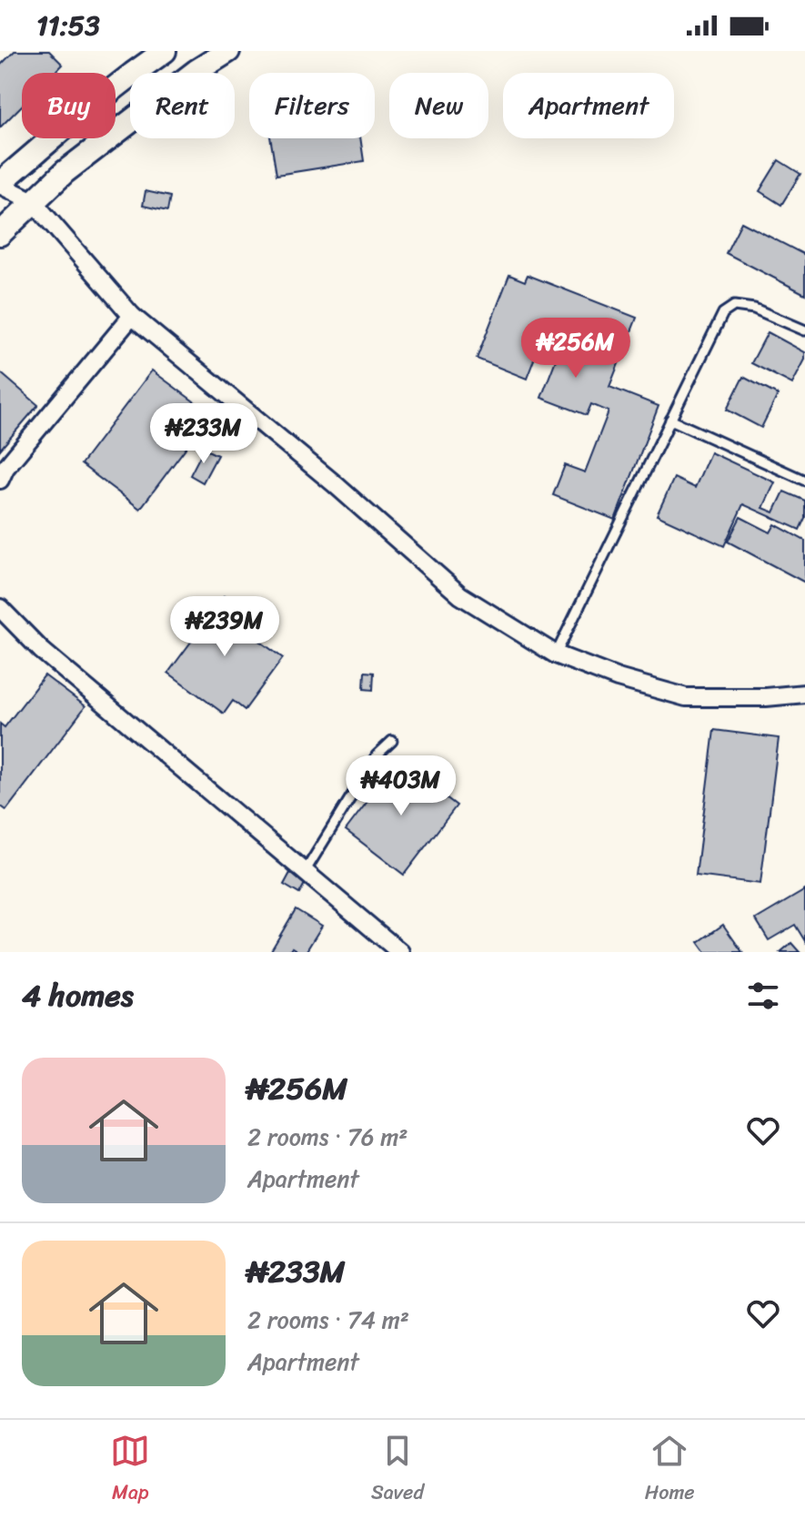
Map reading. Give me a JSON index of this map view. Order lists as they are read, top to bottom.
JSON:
{
  "page": {
    "status": "11:53",
    "chip": [
      "Buy",
      "Rent",
      "Filters",
      "New",
      "Apartment"
    ],
    "price": [
      "₦256M",
      "₦233M",
      "₦239M",
      "₦403M"
    ],
    "heading": "4 homes",
    "list": [
      {
        "name": "₦256M",
        "note": "2 rooms · 76 m² · Apartment"
      },
      {
        "name": "₦233M",
        "note": "2 rooms · 74 m² · Apartment"
      }
    ],
    "tabs": ["Map", "Saved", "Home"]
  }
}
